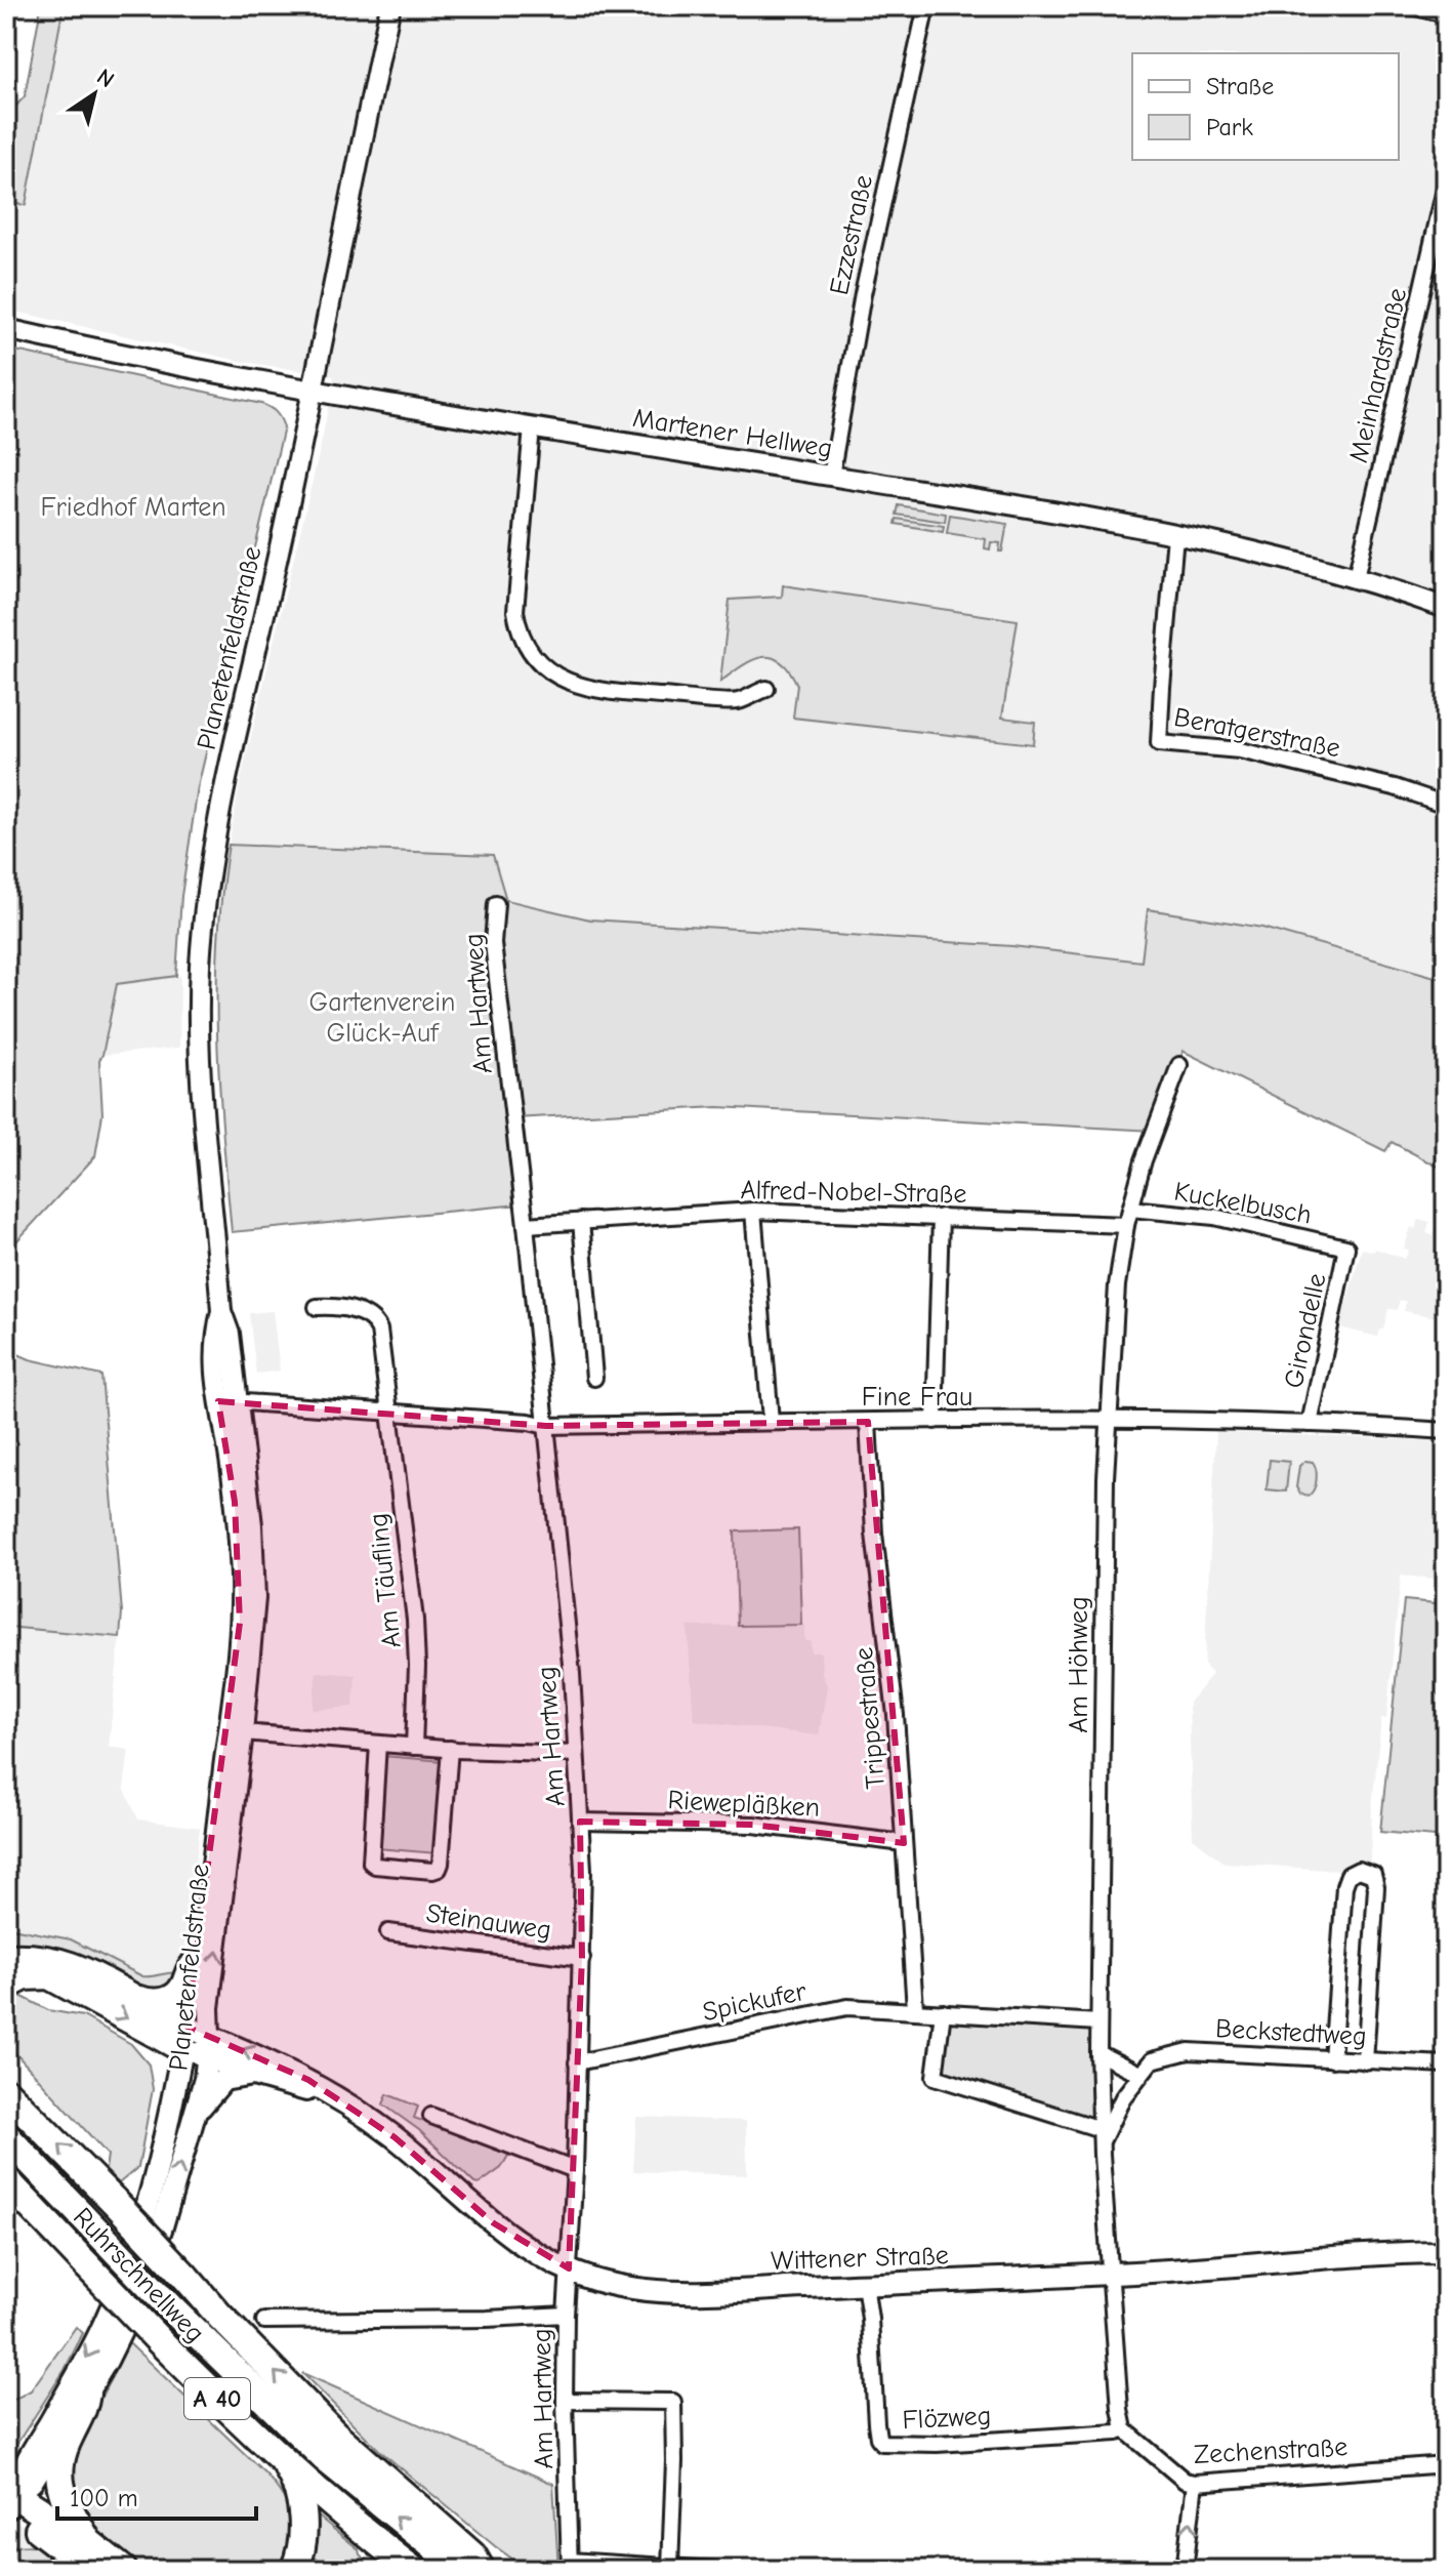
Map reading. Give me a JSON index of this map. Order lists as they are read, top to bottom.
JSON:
{
  "streets": {
    "highway": ["Ruhrschnellweg", "A 40"],
    "main road": ["Planetenfeldstraße", "Wittener Straße"],
    "street": [
      "Ezzestraße",
      "Meinhardstraße",
      "Martener Hellweg",
      "Beratgerstraße",
      "Am Hartweg",
      "Alfred-Nobel-Straße",
      "Kuckelbusch",
      "Girondelle",
      "Fine Frau",
      "Am Täufling",
      "Am Höhweg",
      "Trippestraße",
      "Riewepläßken",
      "Steinauweg",
      "Spickufer",
      "Beckstedtweg",
      "Flözweg",
      "Zechenstraße"
    ]
  },
  "crossings": [
    ["Ezzestraße", "Martener Hellweg"],
    ["Meinhardstraße", "Martener Hellweg"],
    ["Martener Hellweg", "Planetenfeldstraße"],
    ["Martener Hellweg", "Beratgerstraße"],
    ["Planetenfeldstraße", "Fine Frau"],
    ["Planetenfeldstraße", "Wittener Straße"],
    ["Am Hartweg", "Alfred-Nobel-Straße"],
    ["Am Hartweg", "Fine Frau"],
    ["Am Hartweg", "Riewepläßken"],
    ["Am Hartweg", "Steinauweg"],
    ["Am Hartweg", "Spickufer"],
    ["Am Hartweg", "Wittener Straße"],
    ["Alfred-Nobel-Straße", "Am Höhweg"],
    ["Kuckelbusch", "Girondelle"],
    ["Kuckelbusch", "Am Höhweg"],
    ["Girondelle", "Fine Frau"],
    ["Fine Frau", "Am Täufling"],
    ["Fine Frau", "Am Höhweg"],
    ["Fine Frau", "Trippestraße"],
    ["Am Höhweg", "Spickufer"],
    ["Am Höhweg", "Beckstedtweg"],
    ["Am Höhweg", "Wittener Straße"],
    ["Trippestraße", "Riewepläßken"],
    ["Trippestraße", "Spickufer"],
    ["Wittener Straße", "Flözweg"],
    ["Flözweg", "Zechenstraße"]
  ],
  "parks": ["Friedhof Marten", "Gartenverein Glück-Auf"],
  "legend": ["Straße", "Park"],
  "scale_bar": "100 m",
  "north": "top right"
}
